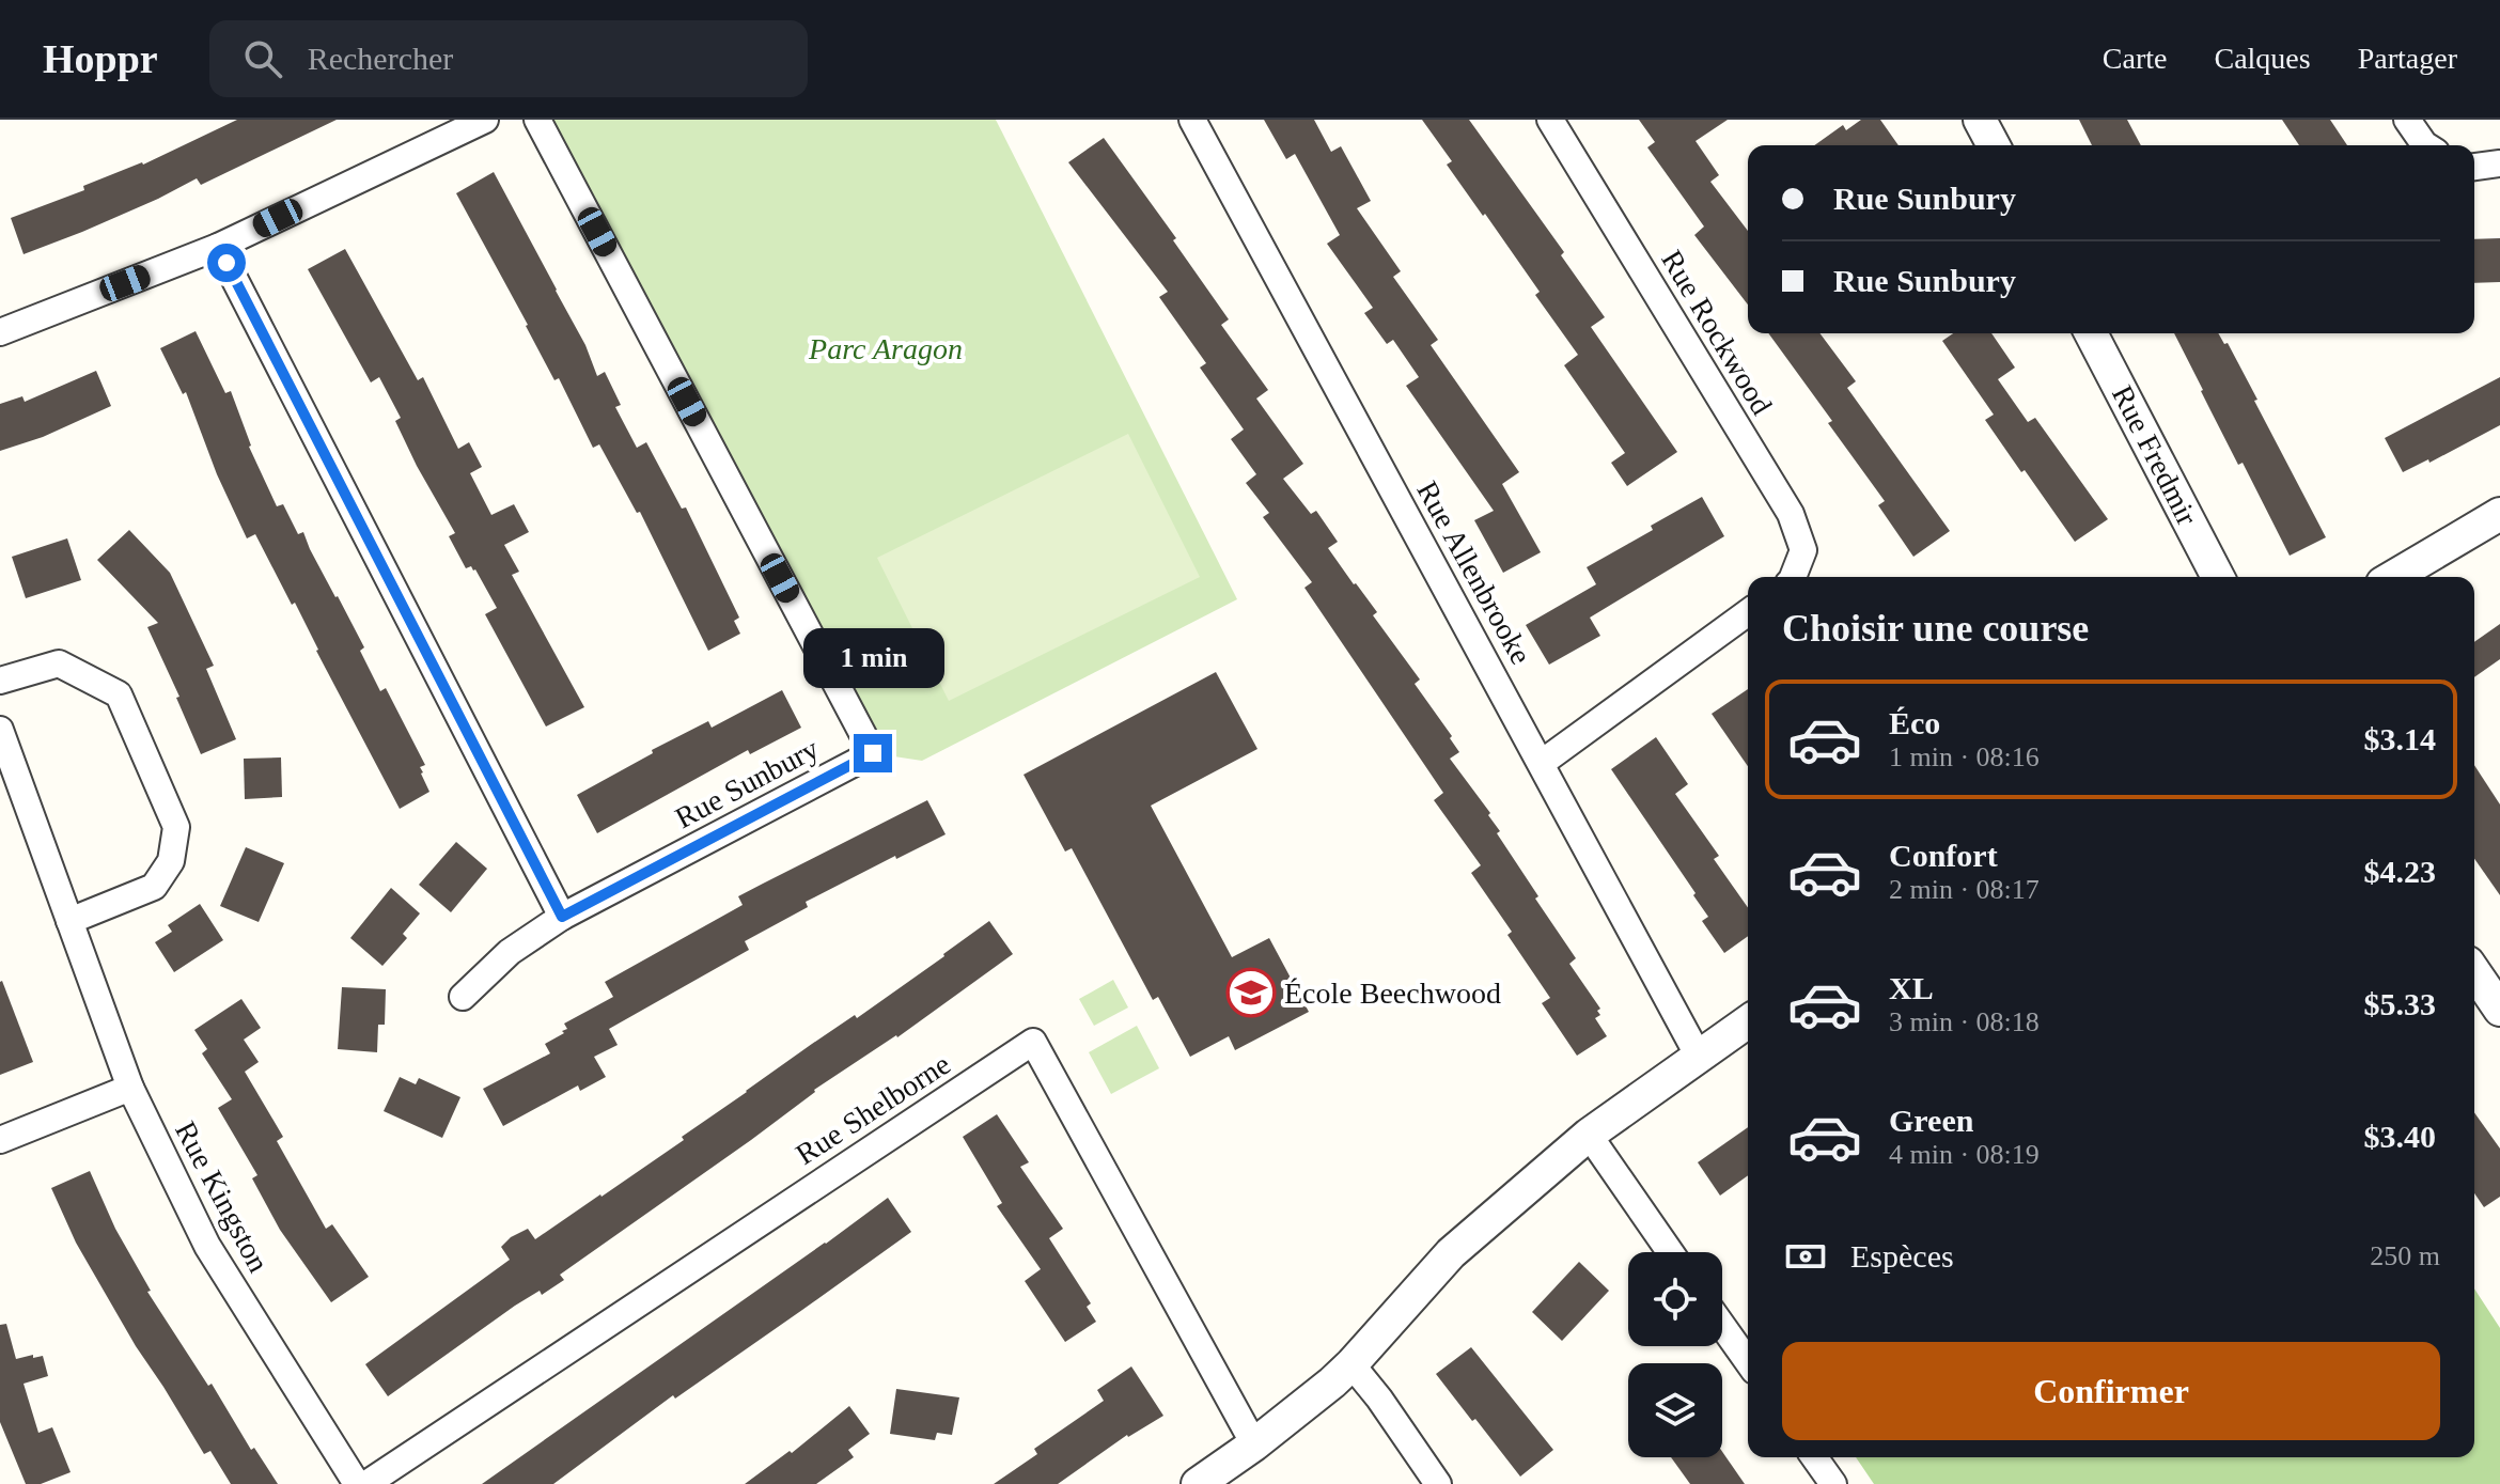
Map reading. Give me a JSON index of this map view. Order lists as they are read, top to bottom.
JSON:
{
  "streets": {
    "street": [
      "Rue Rockwood",
      "Rue Fredmir",
      "Rue Allenbrooke",
      "Rue Sunbury",
      "Rue Shelborne",
      "Rue Kingston"
    ]
  },
  "parks": ["Parc Aragon"],
  "places": {
    "school or university": ["École Beechwood"]
  },
  "page": {
    "header": "Hoppr",
    "search": "Rechercher",
    "nav": ["Carte", "Calques", "Partager"],
    "banner": ["Rue Sunbury", "Rue Sunbury"],
    "heading": "Choisir une course",
    "bubble": "1 min",
    "list": [
      {
        "name": "Éco",
        "note": "1 min · 08:16",
        "value": "$3.14"
      },
      {
        "name": "Confort",
        "note": "2 min · 08:17",
        "value": "$4.23"
      },
      {
        "name": "XL",
        "note": "3 min · 08:18",
        "value": "$5.33"
      },
      {
        "name": "Green",
        "note": "4 min · 08:19",
        "value": "$3.40"
      }
    ],
    "pay": ["Espèces", "250 m"],
    "buttons": "Confirmer"
  }
}
